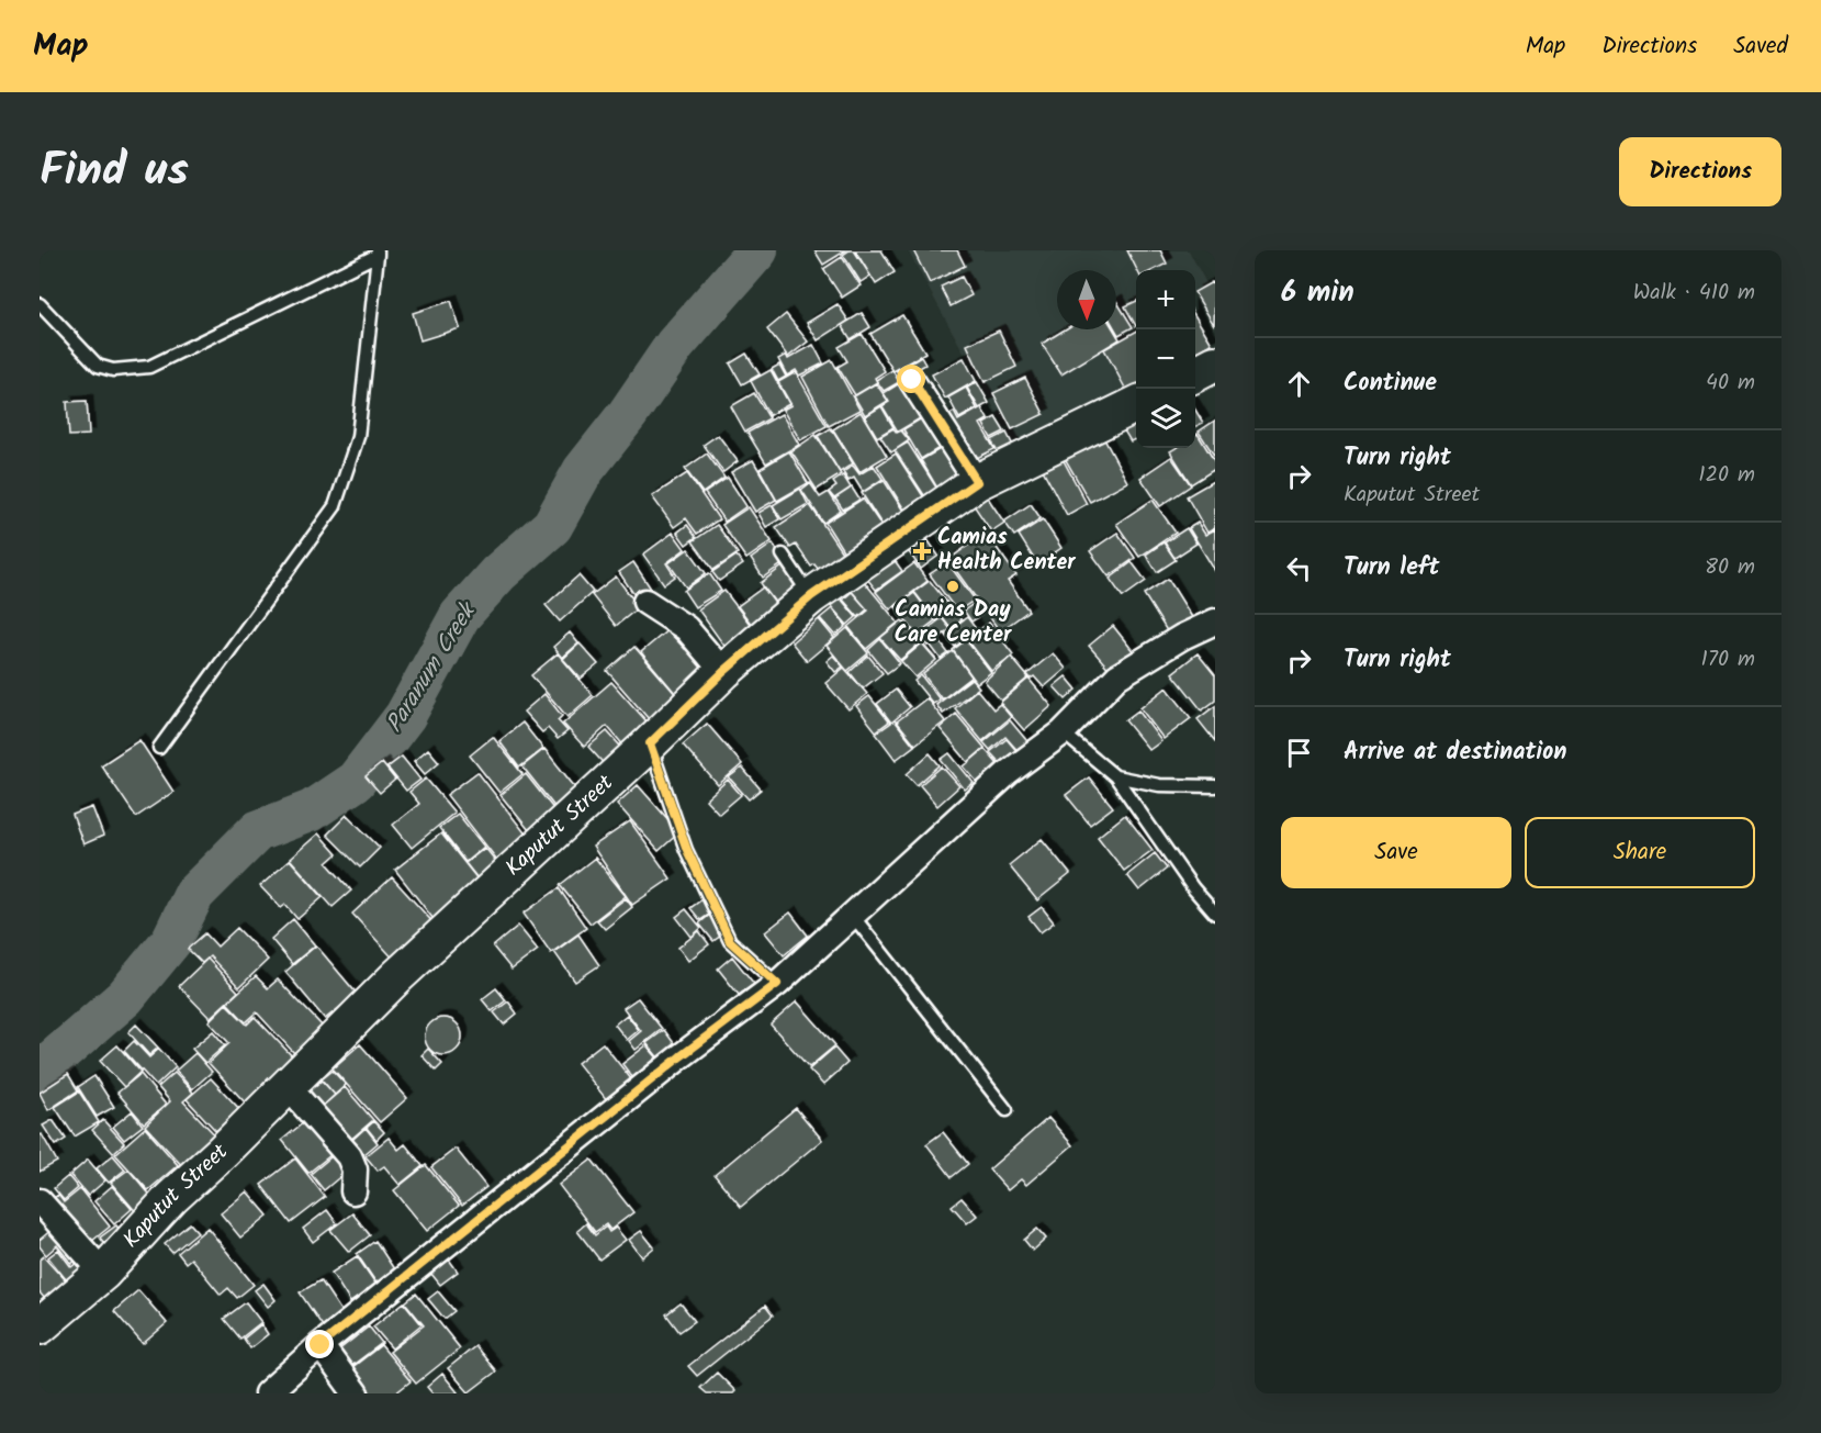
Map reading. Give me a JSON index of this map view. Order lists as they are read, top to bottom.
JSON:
{
  "streets": {
    "street": ["Kaputut Street"]
  },
  "water": ["Paranum Creek"],
  "places": {
    "health": ["Camias Health Center"],
    "other": ["Camias Day Care Center"]
  },
  "north": "bottom",
  "page": {
    "header": "Map",
    "nav": ["Map", "Directions", "Saved"],
    "title": "Find us",
    "buttons": [
      "Directions",
      ["Save", "Share"]
    ],
    "heading": ["6 min", "Walk · 410 m"],
    "map_buttons": ["+", "−"],
    "list": [
      ["Continue", "40 m"],
      ["Turn right", "Kaputut Street", "120 m"],
      ["Turn left", "80 m"],
      ["Turn right", "170 m"],
      "Arrive at destination"
    ]
  }
}
